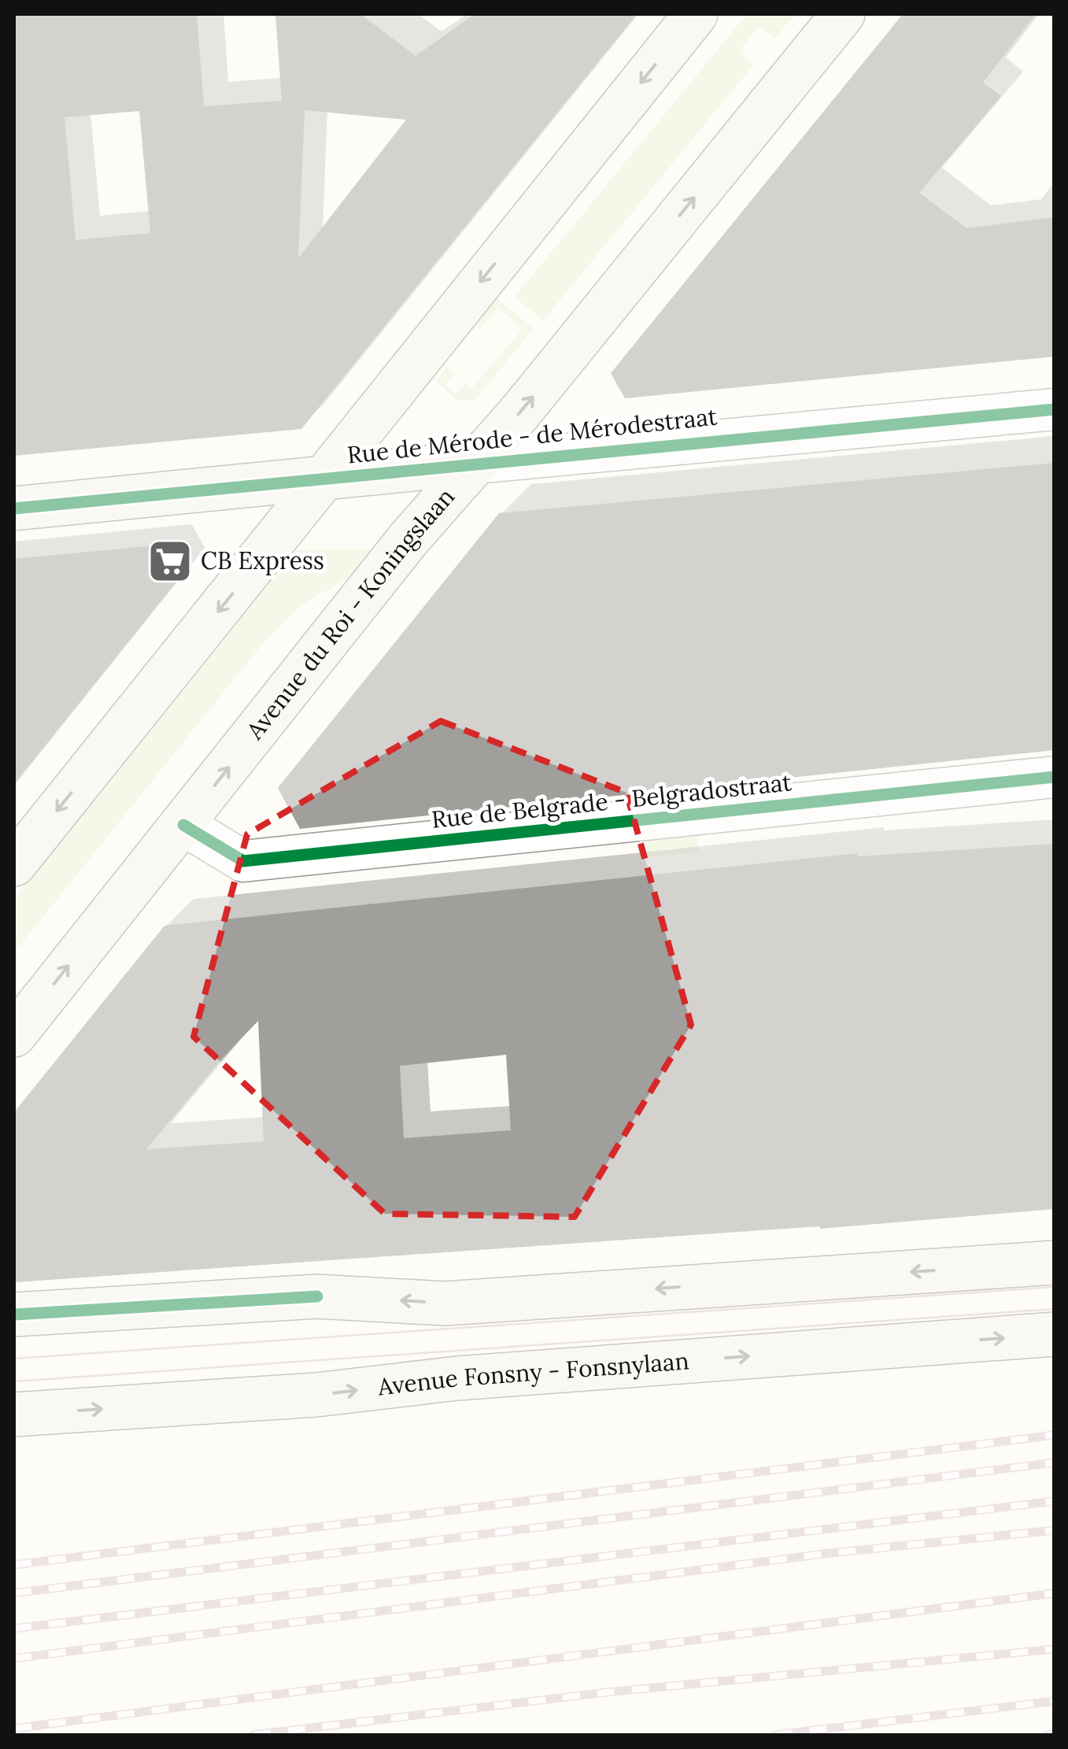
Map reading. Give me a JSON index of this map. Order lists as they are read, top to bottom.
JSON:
{
  "streets": {
    "main road": ["Rue de Mérode - de Mérodestraat", "Avenue du Roi - Koningslaan", "Avenue Fonsny - Fonsnylaan"],
    "street": ["Rue de Belgrade - Belgradostraat"]
  },
  "crossings": [
    ["Rue de Mérode - de Mérodestraat", "Avenue du Roi - Koningslaan"],
    ["Avenue du Roi - Koningslaan", "Rue de Belgrade - Belgradostraat"]
  ],
  "places": {
    "supermarket": ["CB Express"]
  }
}
